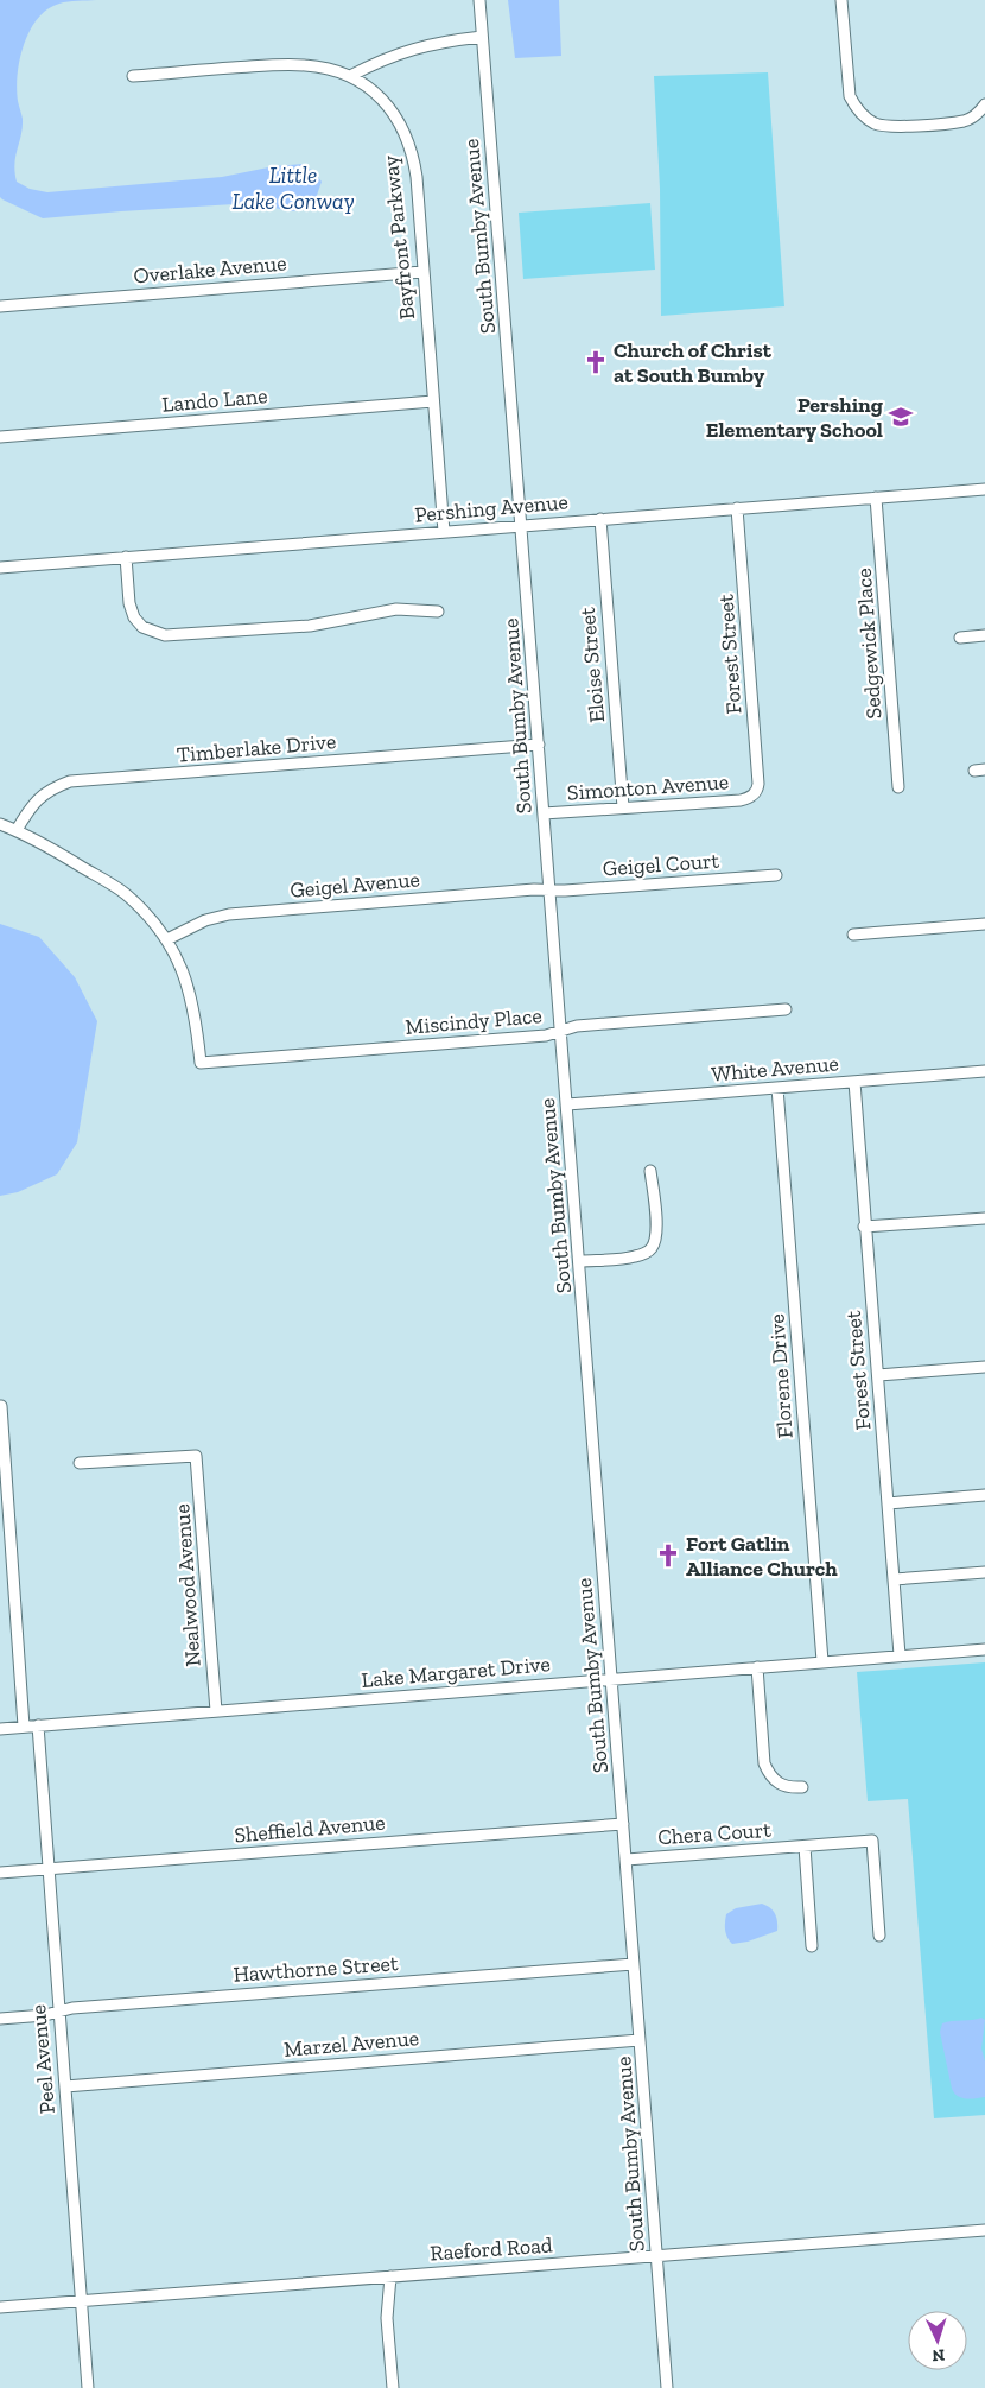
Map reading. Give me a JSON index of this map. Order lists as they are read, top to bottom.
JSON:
{
  "streets": {
    "street": [
      "South Bumby Avenue",
      "Bayfront Parkway",
      "Overlake Avenue",
      "Lando Lane",
      "Pershing Avenue",
      "Sedgewick Place",
      "Forest Street",
      "Eloise Street",
      "Timberlake Drive",
      "Simonton Avenue",
      "Geigel Court",
      "Geigel Avenue",
      "Miscindy Place",
      "White Avenue",
      "Florene Drive",
      "Nealwood Avenue",
      "Lake Margaret Drive",
      "Sheffield Avenue",
      "Chera Court",
      "Hawthorne Street",
      "Marzel Avenue",
      "Peel Avenue",
      "Raeford Road"
    ]
  },
  "crossings": [
    ["South Bumby Avenue", "Pershing Avenue"],
    ["South Bumby Avenue", "Timberlake Drive"],
    ["South Bumby Avenue", "Simonton Avenue"],
    ["South Bumby Avenue", "Geigel Court"],
    ["South Bumby Avenue", "Geigel Avenue"],
    ["South Bumby Avenue", "Miscindy Place"],
    ["South Bumby Avenue", "White Avenue"],
    ["South Bumby Avenue", "Lake Margaret Drive"],
    ["South Bumby Avenue", "Sheffield Avenue"],
    ["South Bumby Avenue", "Chera Court"],
    ["South Bumby Avenue", "Hawthorne Street"],
    ["South Bumby Avenue", "Marzel Avenue"],
    ["South Bumby Avenue", "Raeford Road"],
    ["Bayfront Parkway", "Overlake Avenue"],
    ["Bayfront Parkway", "Lando Lane"],
    ["Bayfront Parkway", "Pershing Avenue"],
    ["Pershing Avenue", "Sedgewick Place"],
    ["Pershing Avenue", "Forest Street"],
    ["Pershing Avenue", "Eloise Street"],
    ["Forest Street", "Simonton Avenue"],
    ["Forest Street", "White Avenue"],
    ["Forest Street", "Lake Margaret Drive"],
    ["Eloise Street", "Simonton Avenue"],
    ["Geigel Court", "Geigel Avenue"],
    ["Geigel Avenue", "Miscindy Place"],
    ["White Avenue", "Florene Drive"],
    ["Florene Drive", "Lake Margaret Drive"],
    ["Nealwood Avenue", "Lake Margaret Drive"],
    ["Lake Margaret Drive", "Peel Avenue"],
    ["Sheffield Avenue", "Peel Avenue"],
    ["Hawthorne Street", "Peel Avenue"],
    ["Marzel Avenue", "Peel Avenue"],
    ["Peel Avenue", "Raeford Road"]
  ],
  "water": ["Little Lake Conway"],
  "places": {
    "church": ["Church of Christ at South Bumby", "Fort Gatlin Alliance Church"],
    "school or university": ["Pershing Elementary School"]
  },
  "north": "bottom"
}
